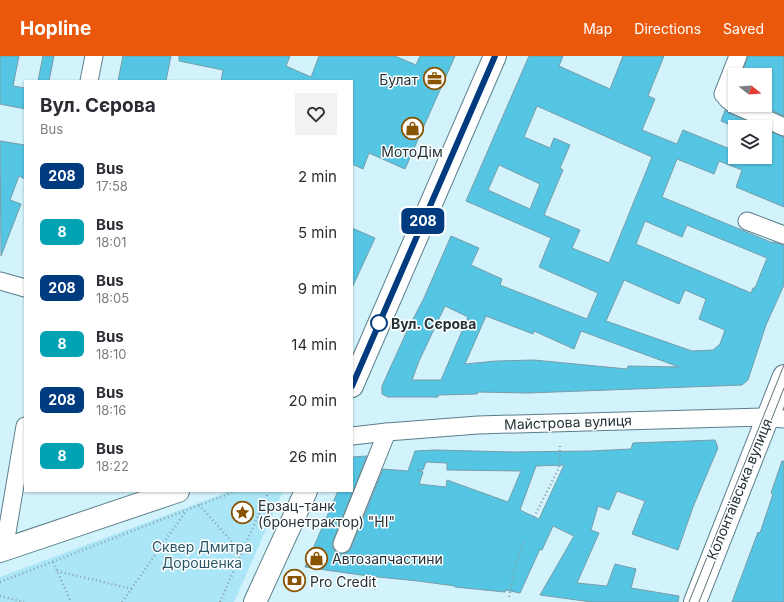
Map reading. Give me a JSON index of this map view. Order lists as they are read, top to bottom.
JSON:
{
  "streets": {
    "main road": ["Колонтаївська вулиця"],
    "street": ["Майстрова вулиця"]
  },
  "crossings": [
    ["Майстрова вулиця", "Колонтаївська вулиця"]
  ],
  "parks": ["Сквер Дмитра Дорошенка"],
  "places": {
    "office": ["Булат"],
    "shop": ["МотоДім", "Автозапчастини"],
    "other": ["Вул. Сєрова"],
    "place": ["Ерзац-танк (бронетрактор) \"НІ\""],
    "bank": ["Pro Credit"]
  },
  "lines": ["bus line 208"],
  "north": "right",
  "page": {
    "header": "Hopline",
    "nav": ["Map", "Directions", "Saved"],
    "on_map": "208",
    "heading": ["Вул. Сєрова", "Bus"],
    "list": [
      {
        "mark": "208",
        "name": "Bus",
        "note": "17:58",
        "value": "2 min"
      },
      {
        "mark": "8",
        "name": "Bus",
        "note": "18:01",
        "value": "5 min"
      },
      {
        "mark": "208",
        "name": "Bus",
        "note": "18:05",
        "value": "9 min"
      },
      {
        "mark": "8",
        "name": "Bus",
        "note": "18:10",
        "value": "14 min"
      },
      {
        "mark": "208",
        "name": "Bus",
        "note": "18:16",
        "value": "20 min"
      },
      {
        "mark": "8",
        "name": "Bus",
        "note": "18:22",
        "value": "26 min"
      }
    ]
  }
}
